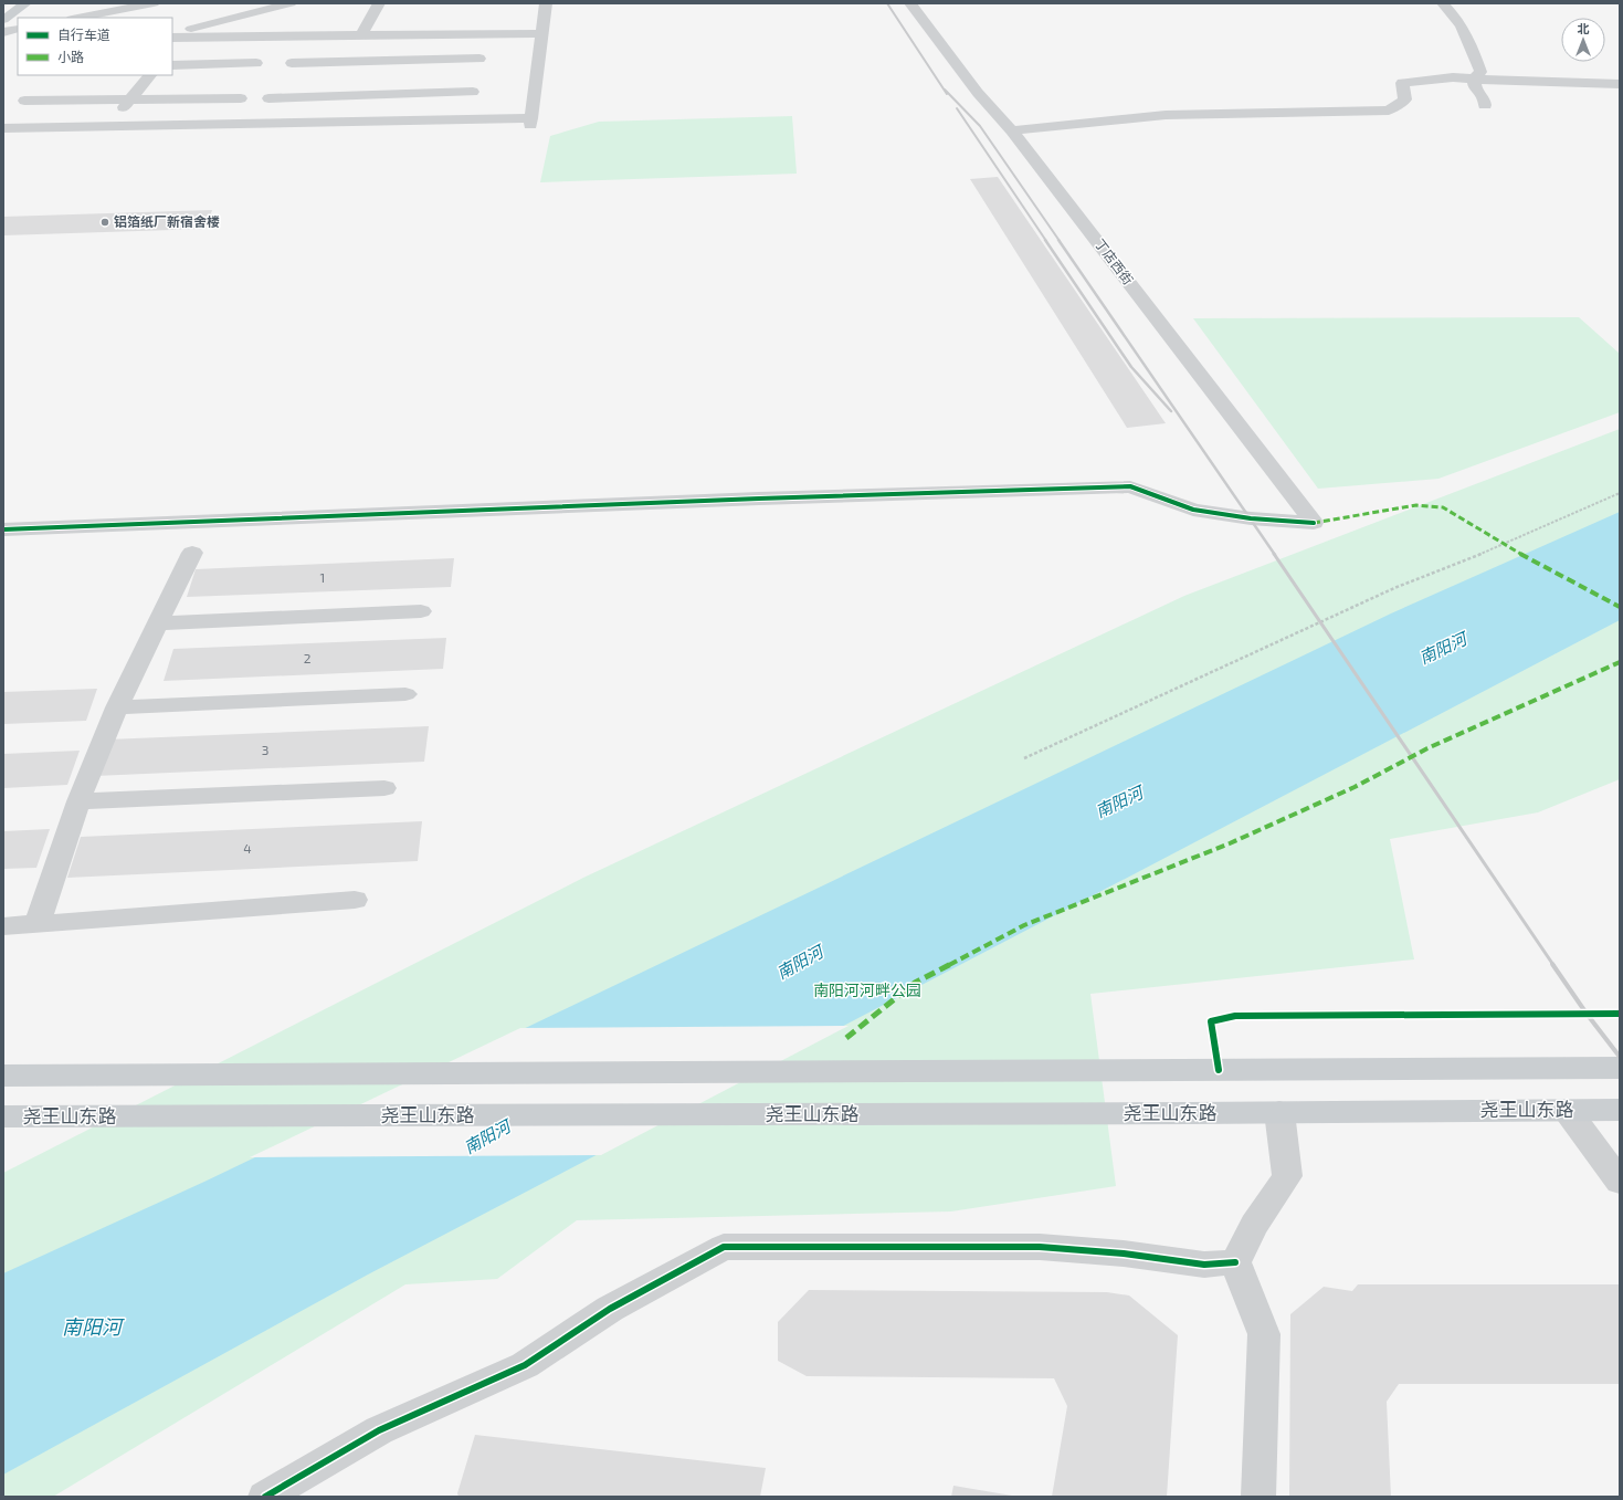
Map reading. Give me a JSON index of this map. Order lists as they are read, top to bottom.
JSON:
{
  "streets": {
    "main road": ["尧王山东路"],
    "street": ["丁店西街"]
  },
  "water": ["南阳河"],
  "parks": ["南阳河河畔公园"],
  "places": ["铝箔纸厂新宿舍楼"],
  "house_numbers": [
    "1",
    "2",
    "3",
    "4"
  ],
  "legend": ["自行车道", "小路"],
  "north": "top"
}
